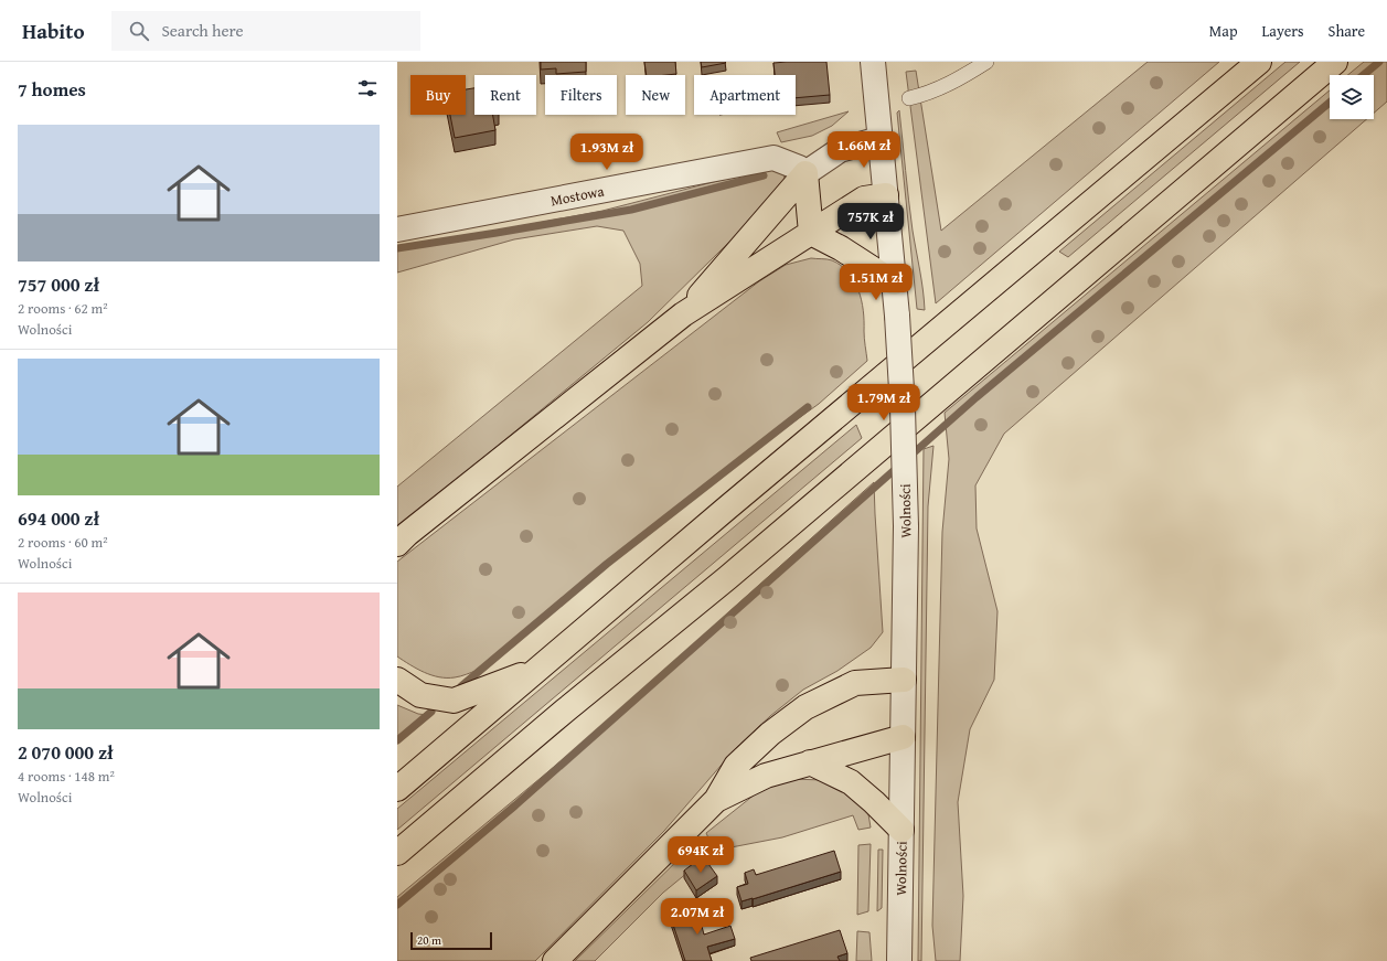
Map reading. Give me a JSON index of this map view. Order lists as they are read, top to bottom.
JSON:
{
  "streets": {
    "street": ["Mostowa", "Wolności"]
  },
  "scale_bar": "20 m",
  "page": {
    "header": "Habito",
    "search": "Search here",
    "nav": ["Map", "Layers", "Share"],
    "heading": "7 homes",
    "chip": [
      "Buy",
      "Rent",
      "Filters",
      "New",
      "Apartment"
    ],
    "list": [
      {
        "name": "757 000 zł",
        "note": "2 rooms · 62 m² · Wolności"
      },
      {
        "name": "694 000 zł",
        "note": "2 rooms · 60 m² · Wolności"
      },
      {
        "name": "2 070 000 zł",
        "note": "4 rooms · 148 m² · Wolności"
      }
    ],
    "price": [
      "1.66M zł",
      "1.93M zł",
      "757K zł",
      "1.51M zł",
      "1.79M zł",
      "694K zł",
      "2.07M zł"
    ],
    "scale": "20 m"
  }
}
